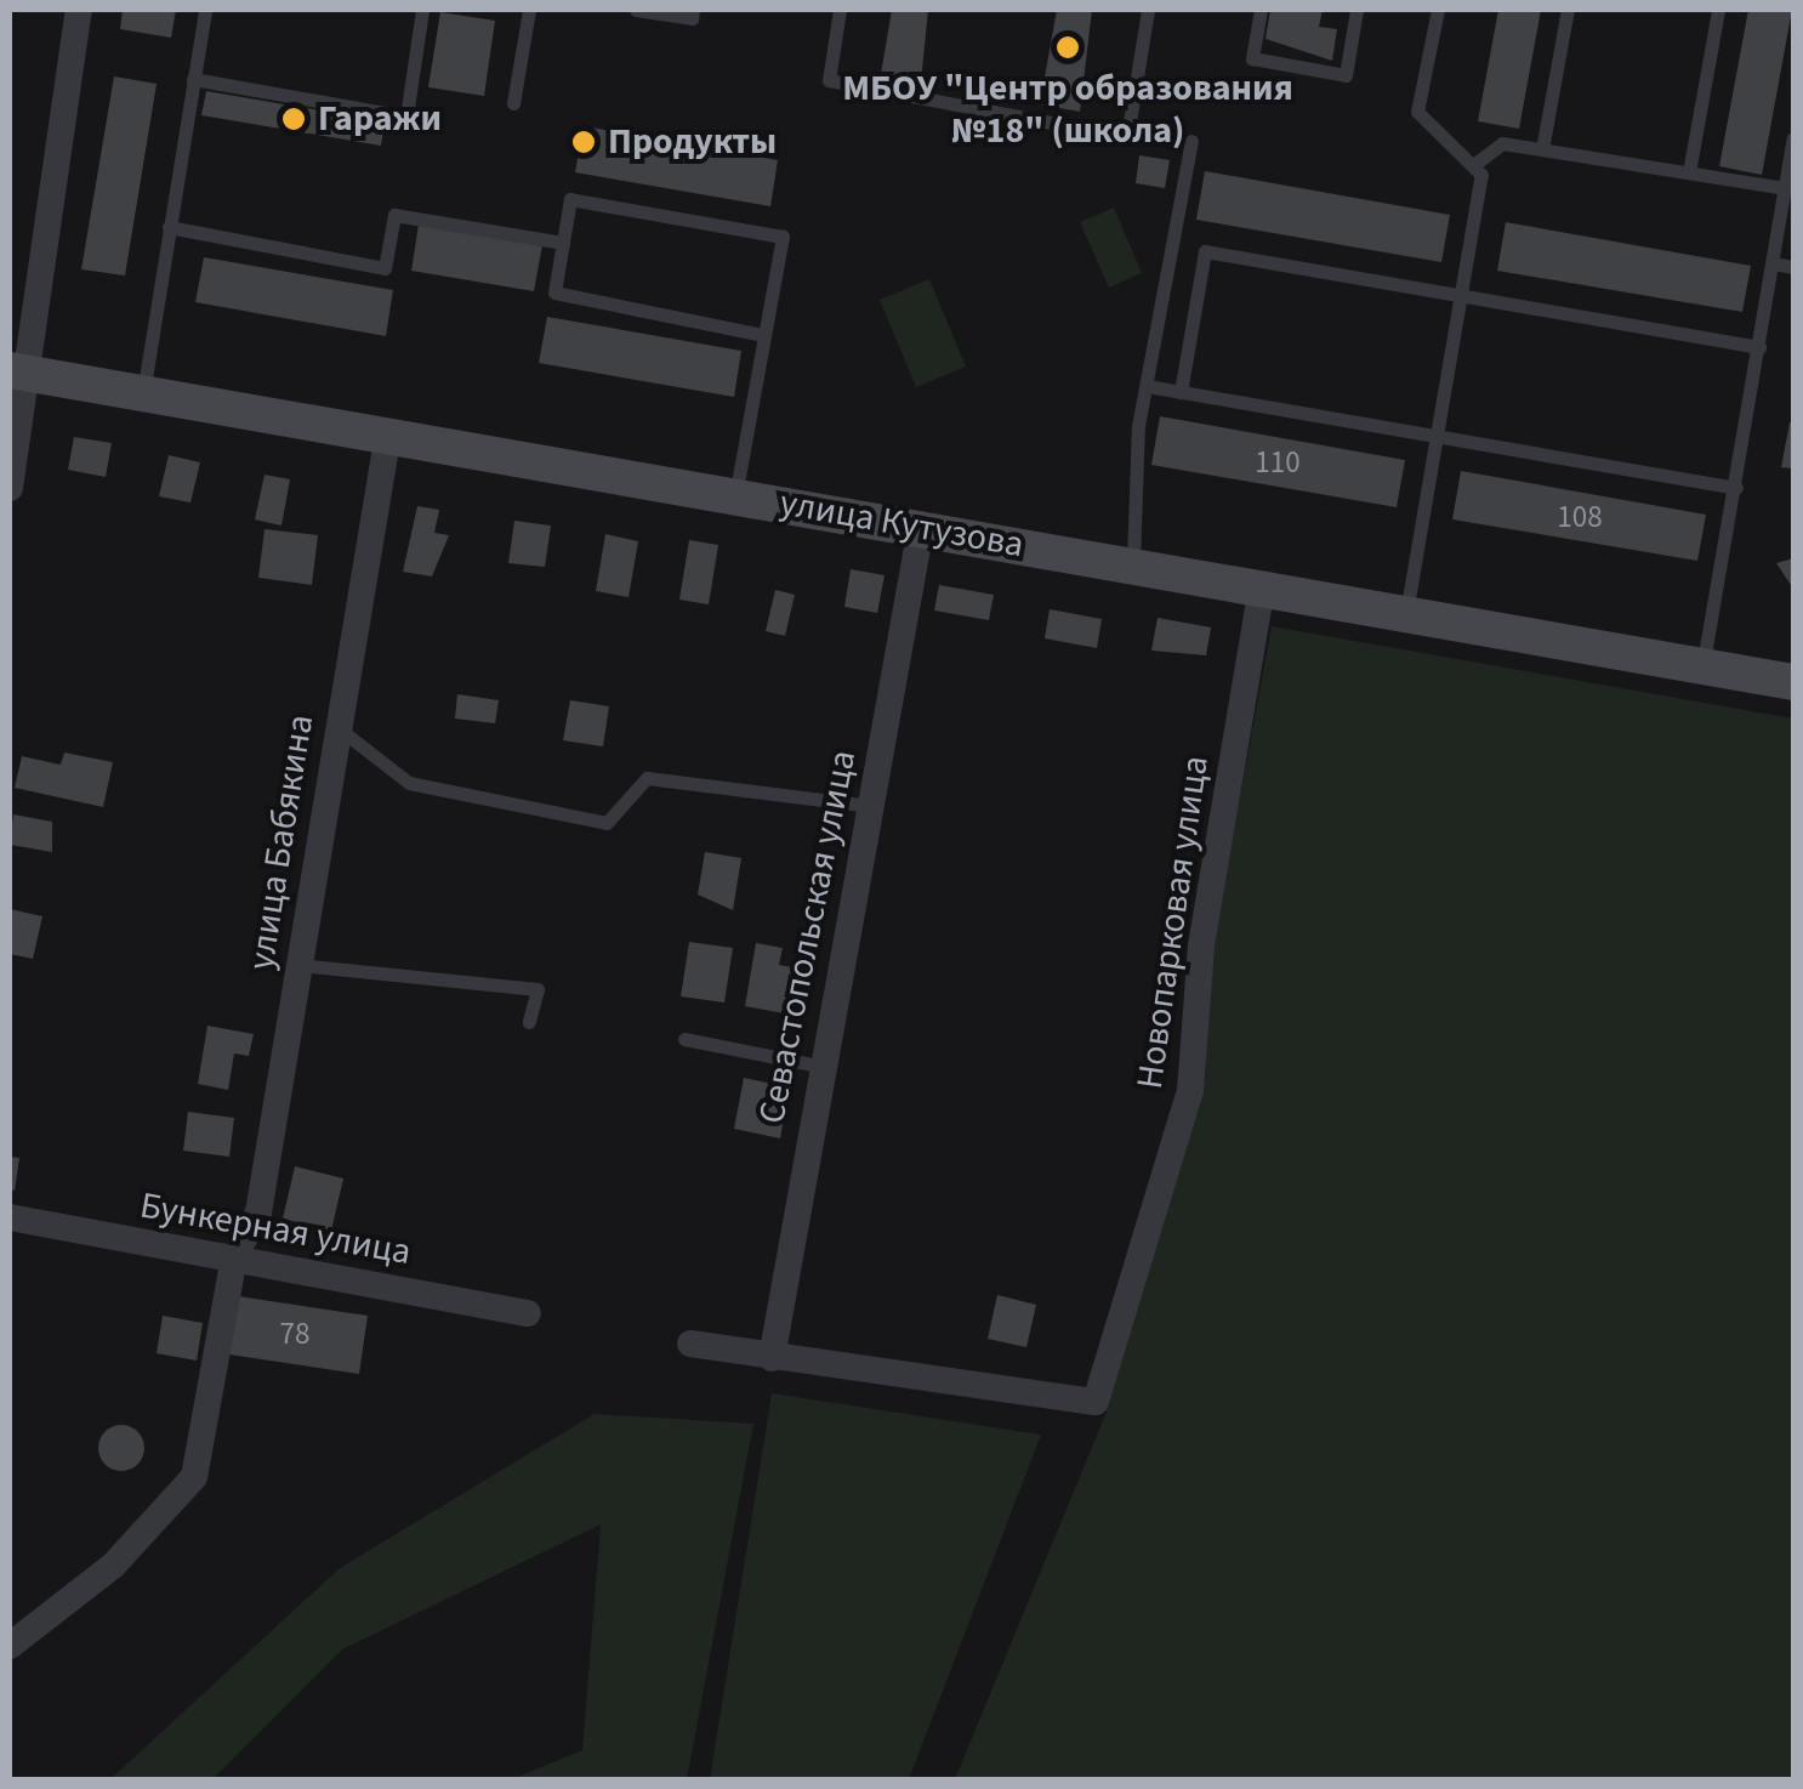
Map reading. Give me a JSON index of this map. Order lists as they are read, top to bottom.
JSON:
{
  "streets": {
    "main road": ["улица Кутузова"],
    "street": [
      "улица Бабякина",
      "Новопарковая улица",
      "Севастопольская улица",
      "Бункерная улица"
    ]
  },
  "crossings": [
    ["улица Кутузова", "улица Бабякина"],
    ["улица Кутузова", "Новопарковая улица"],
    ["улица Кутузова", "Севастопольская улица"],
    ["улица Бабякина", "Бункерная улица"],
    ["Новопарковая улица", "Севастопольская улица"]
  ],
  "places": ["МБОУ \"Центр образования №18\" (школа)", "Гаражи", "Продукты"],
  "house_numbers": ["110", "108", "78"]
}
